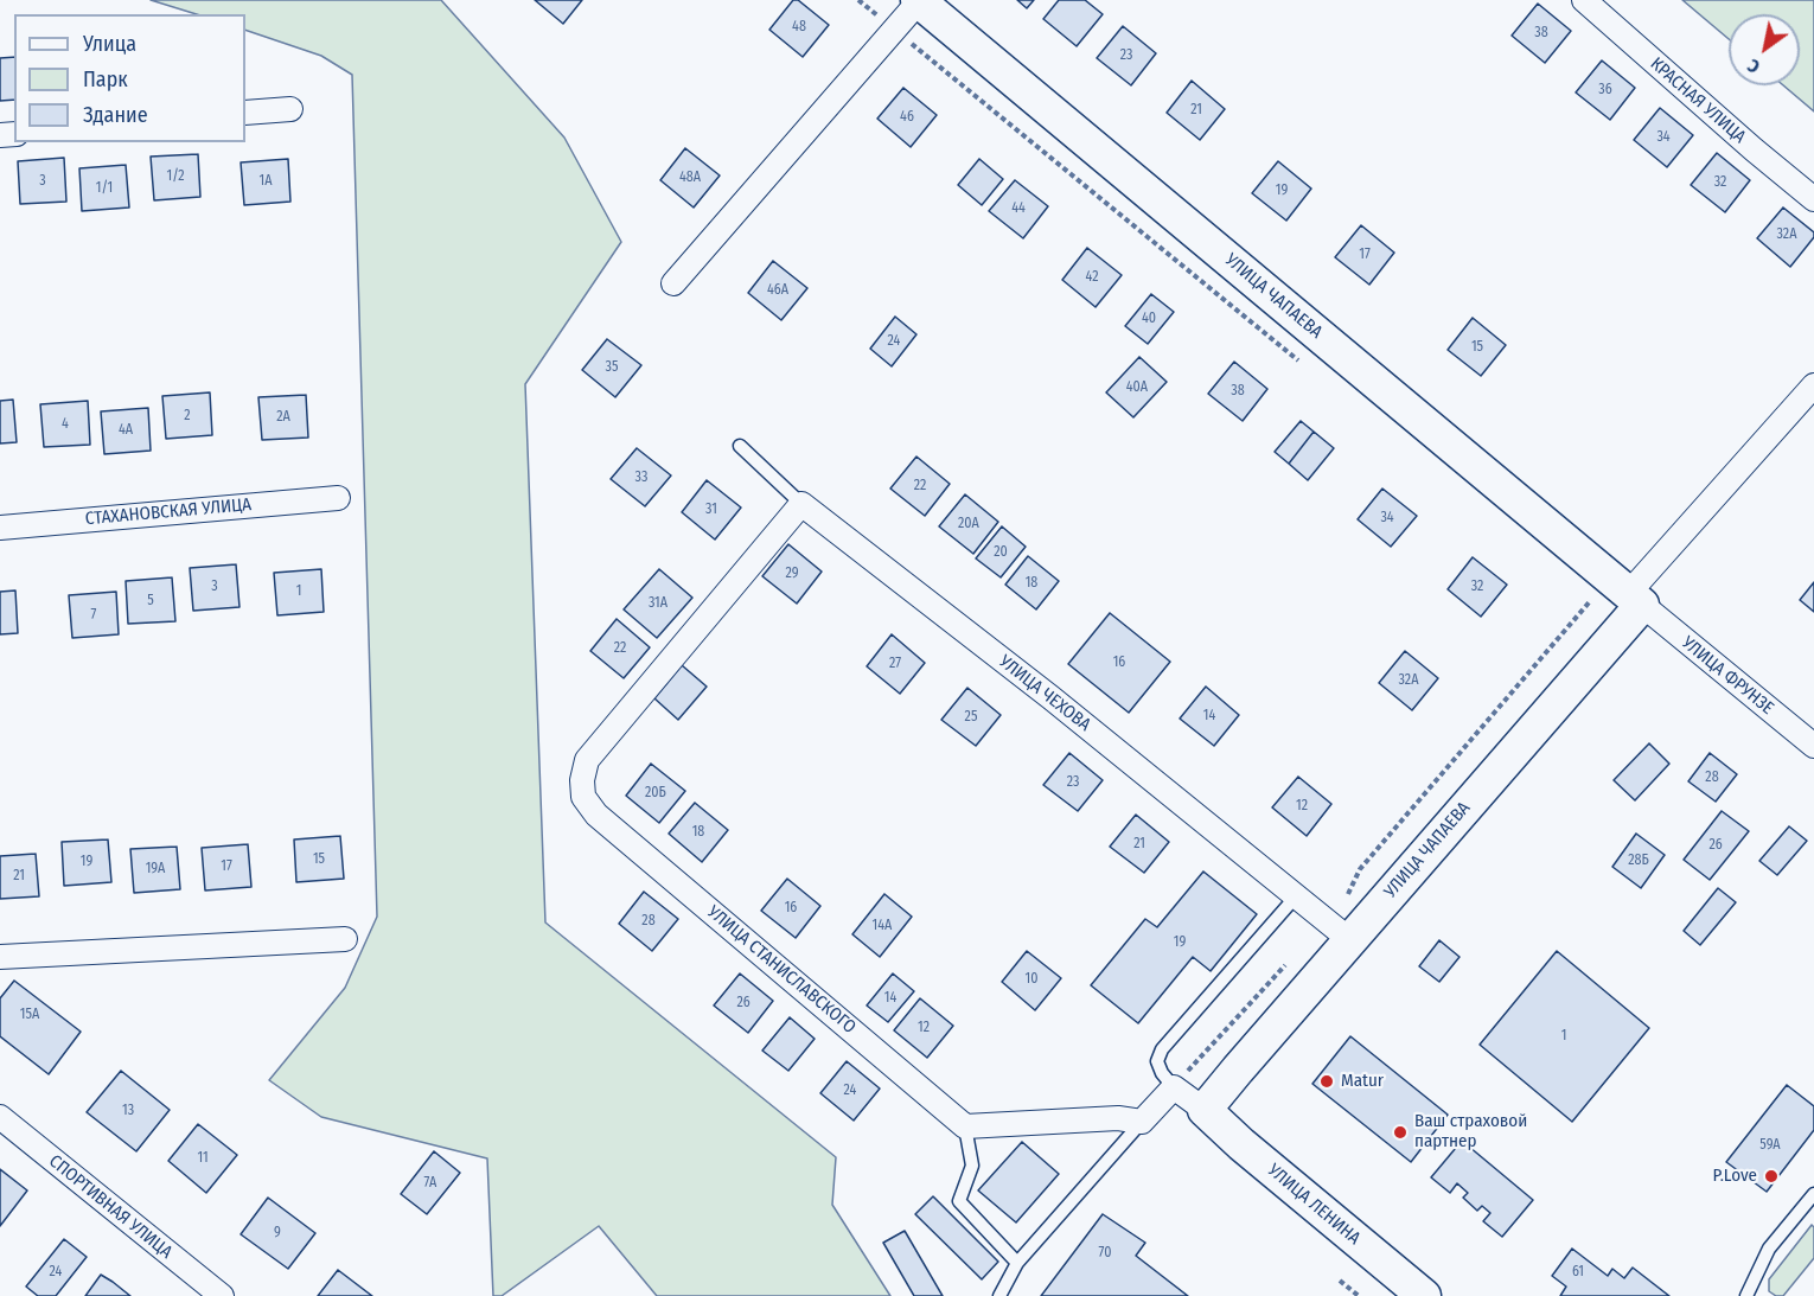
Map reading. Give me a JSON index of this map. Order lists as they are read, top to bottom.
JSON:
{
  "streets": {
    "street": [
      "КРАСНАЯ УЛИЦА",
      "УЛИЦА ЧАПАЕВА",
      "СТАХАНОВСКАЯ УЛИЦА",
      "УЛИЦА ФРУНЗЕ",
      "УЛИЦА ЧЕХОВА",
      "УЛИЦА СТАНИСЛАВСКОГО",
      "УЛИЦА ЛЕНИНА",
      "СПОРТИВНАЯ УЛИЦА"
    ]
  },
  "crossings": [
    ["УЛИЦА ЧАПАЕВА", "УЛИЦА ФРУНЗЕ"],
    ["УЛИЦА ЧАПАЕВА", "УЛИЦА ЧЕХОВА"],
    ["УЛИЦА ЧАПАЕВА", "УЛИЦА ЛЕНИНА"],
    ["УЛИЦА ЧЕХОВА", "УЛИЦА СТАНИСЛАВСКОГО"]
  ],
  "places": ["Matur", "Ваш страховой партнер", "P.Love"],
  "house_numbers": [
    "48",
    "38",
    "23",
    "36",
    "21",
    "46",
    "34",
    "1/2",
    "48А",
    "3",
    "1А",
    "32",
    "1/1",
    "19",
    "44",
    "32А",
    "17",
    "42",
    "46А",
    "40",
    "24",
    "15",
    "35",
    "40А",
    "38",
    "2",
    "2А",
    "4",
    "4А",
    "33",
    "22",
    "31",
    "34",
    "20А",
    "20",
    "29",
    "18",
    "3",
    "32",
    "1",
    "5",
    "31А",
    "7",
    "22",
    "16",
    "27",
    "32А",
    "14",
    "25",
    "28",
    "23",
    "20Б",
    "12",
    "18",
    "21",
    "26",
    "15",
    "28Б",
    "19",
    "17",
    "19А",
    "21",
    "16",
    "28",
    "14А",
    "19",
    "10",
    "14",
    "26",
    "15А",
    "12",
    "1",
    "24",
    "13",
    "59А",
    "11",
    "7А",
    "9",
    "70",
    "24",
    "61"
  ],
  "legend": ["Улица", "Парк", "Здание"],
  "north": "bottom left"
}
